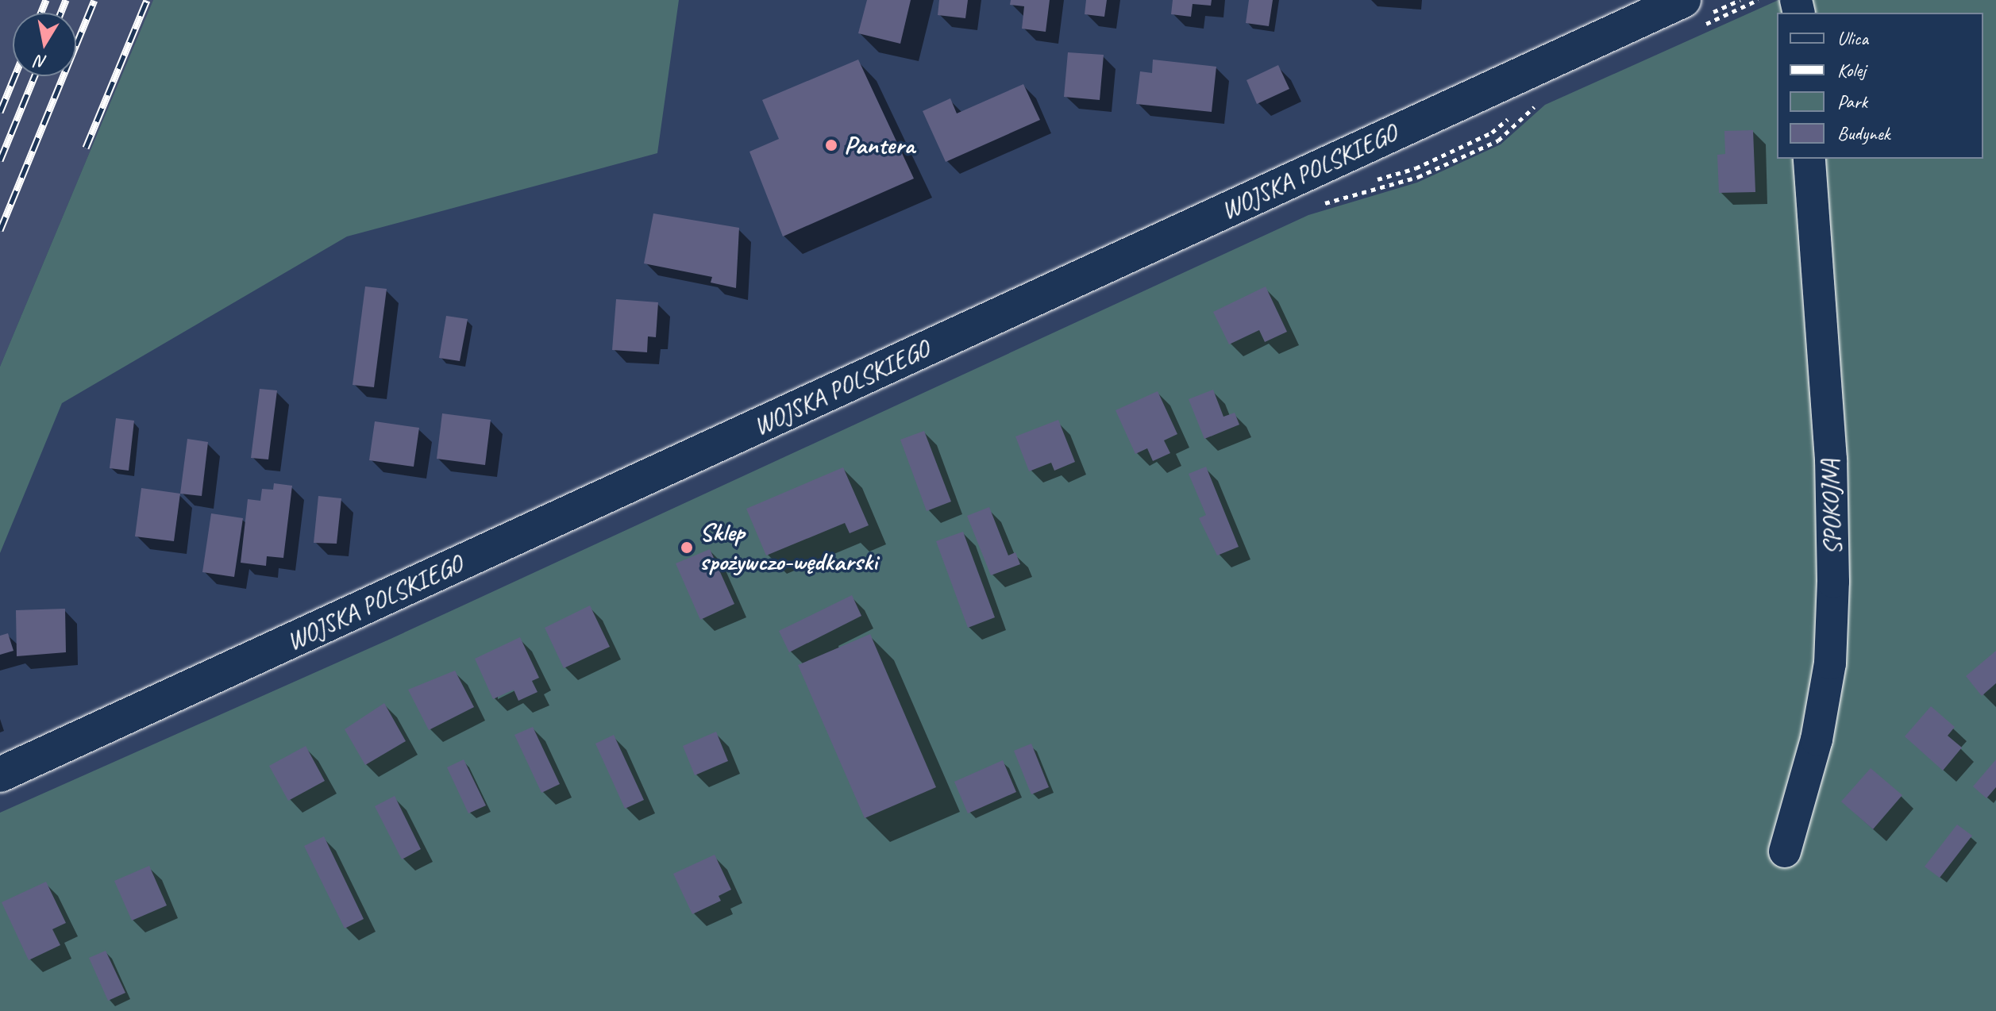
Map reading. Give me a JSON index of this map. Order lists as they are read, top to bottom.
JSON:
{
  "streets": {
    "street": ["WOJSKA POLSKIEGO", "SPOKOJNA"]
  },
  "places": ["Pantera", "Sklep spożywczo-wędkarski"],
  "legend": [
    "Ulica",
    "Kolej",
    "Park",
    "Budynek"
  ],
  "north": "bottom"
}
